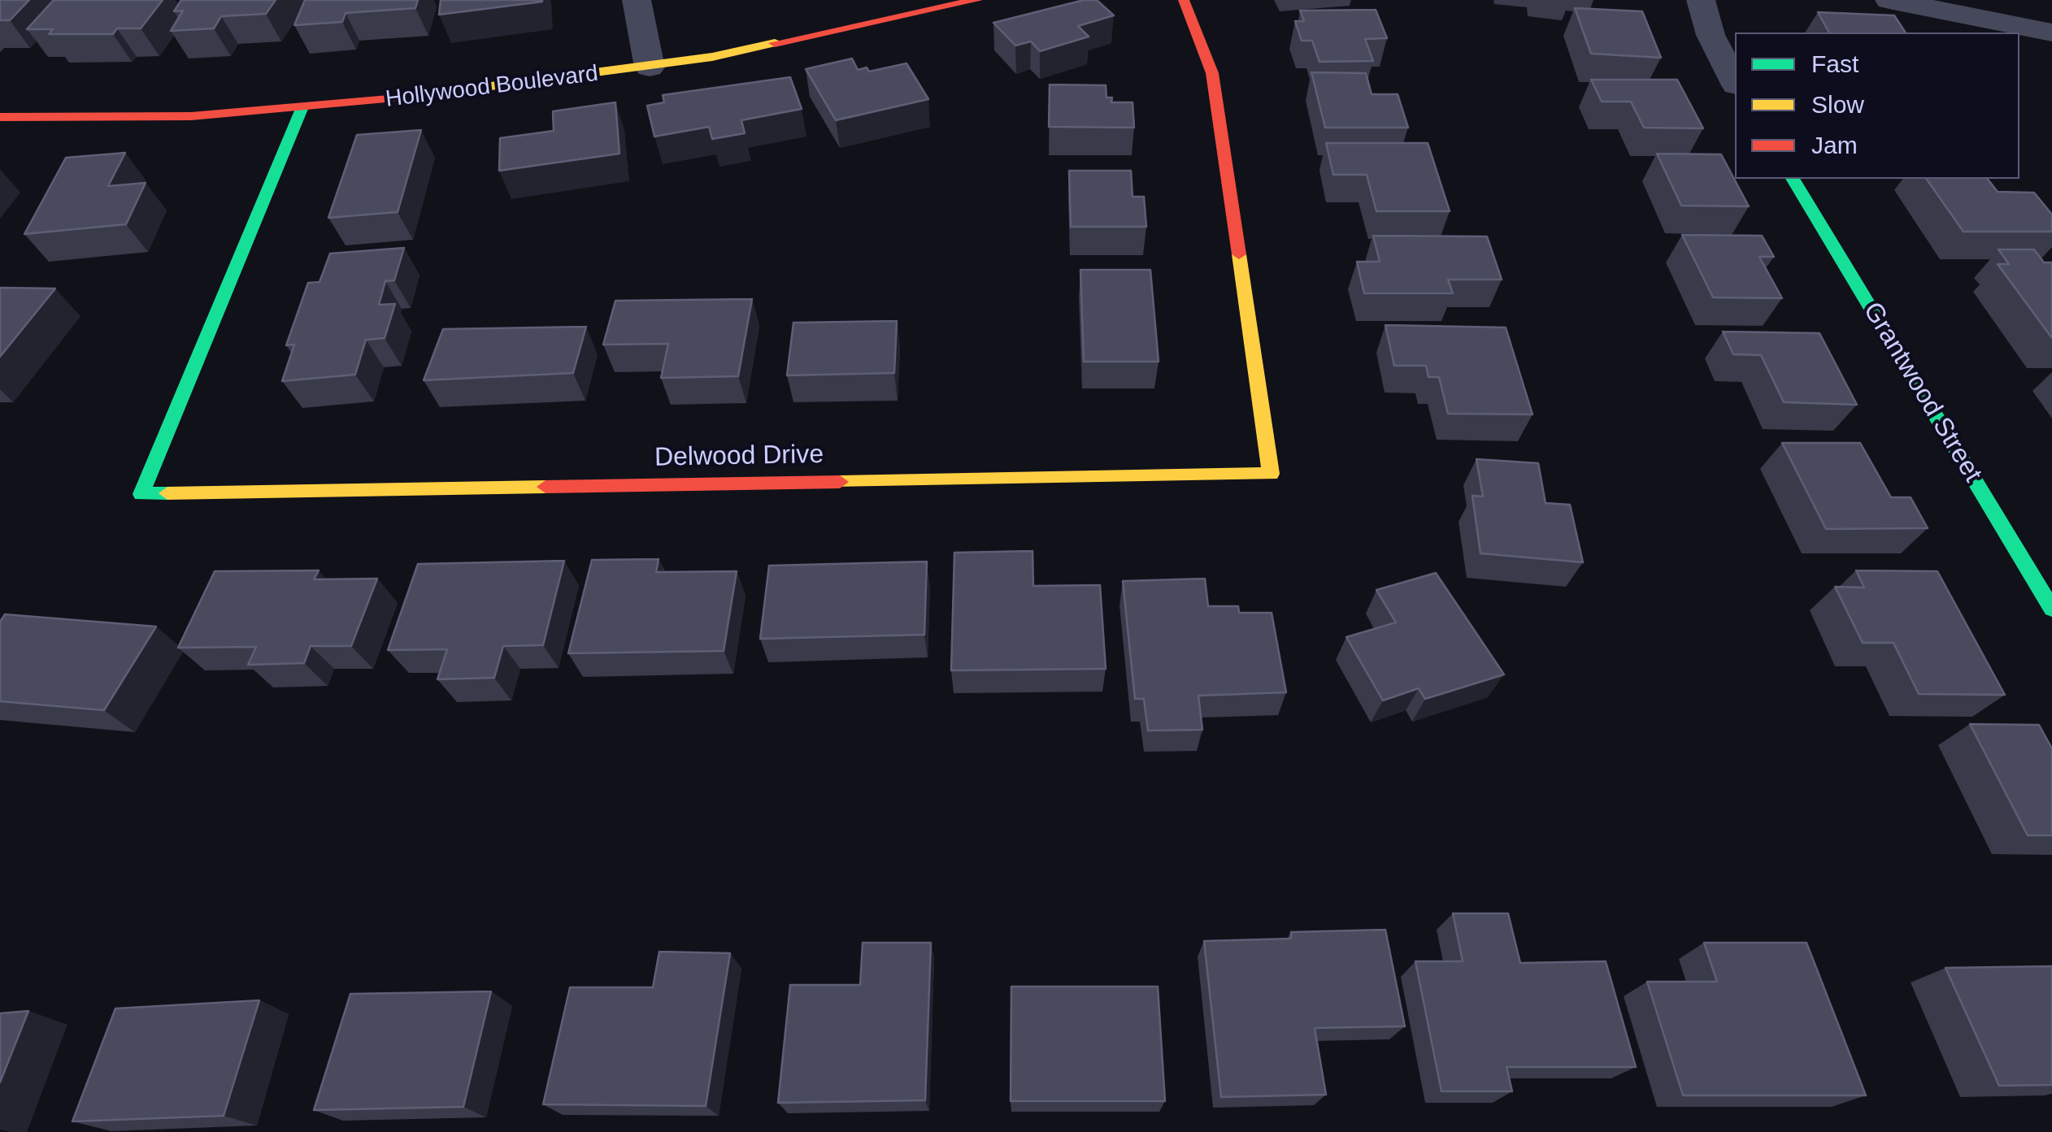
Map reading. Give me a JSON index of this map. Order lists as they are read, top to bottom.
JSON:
{
  "streets": {
    "street": ["Hollywood Boulevard", "Grantwood Street", "Delwood Drive"]
  },
  "crossings": [
    ["Hollywood Boulevard", "Delwood Drive"]
  ],
  "legend": ["Fast", "Slow", "Jam"]
}
